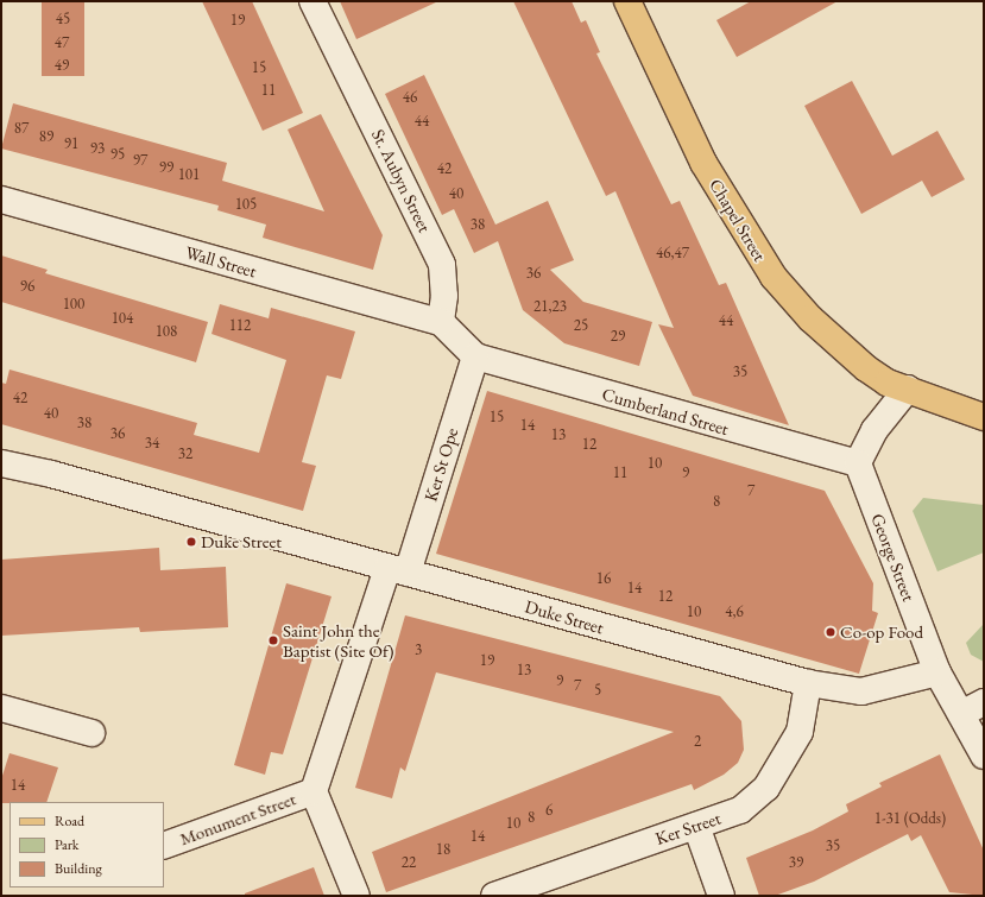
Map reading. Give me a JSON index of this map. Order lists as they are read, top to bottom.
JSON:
{
  "streets": {
    "main road": ["Chapel Street"],
    "street": [
      "St. Aubyn Street",
      "Wall Street",
      "Cumberland Street",
      "Ker St Ope",
      "George Street",
      "Duke Street",
      "Monument Street",
      "Ker Street"
    ]
  },
  "crossings": [
    ["St. Aubyn Street", "Wall Street"],
    ["Cumberland Street", "Ker St Ope"],
    ["Cumberland Street", "George Street"],
    ["Ker St Ope", "Duke Street"],
    ["Ker St Ope", "Monument Street"],
    ["George Street", "Duke Street"],
    ["Duke Street", "Monument Street"],
    ["Duke Street", "Ker Street"]
  ],
  "places": ["Duke Street", "Co-op Food", "Saint John the Baptist (Site Of)"],
  "house_numbers": [
    "45",
    "19",
    "47",
    "49",
    "15",
    "11",
    "46",
    "44",
    "87",
    "89",
    "91",
    "93",
    "95",
    "97",
    "99",
    "42",
    "101",
    "40",
    "105",
    "38",
    "46,47",
    "36",
    "96",
    "100",
    "21,23",
    "104",
    "44",
    "112",
    "25",
    "108",
    "29",
    "35",
    "42",
    "40",
    "15",
    "38",
    "14",
    "36",
    "13",
    "34",
    "12",
    "32",
    "10",
    "11",
    "9",
    "7",
    "8",
    "16",
    "14",
    "12",
    "10",
    "4,6",
    "3",
    "19",
    "13",
    "9",
    "7",
    "5",
    "2",
    "14",
    "6",
    "8",
    "1-31 (Odds)",
    "10",
    "14",
    "35",
    "18",
    "22",
    "39"
  ],
  "legend": ["Road", "Park", "Building"]
}
